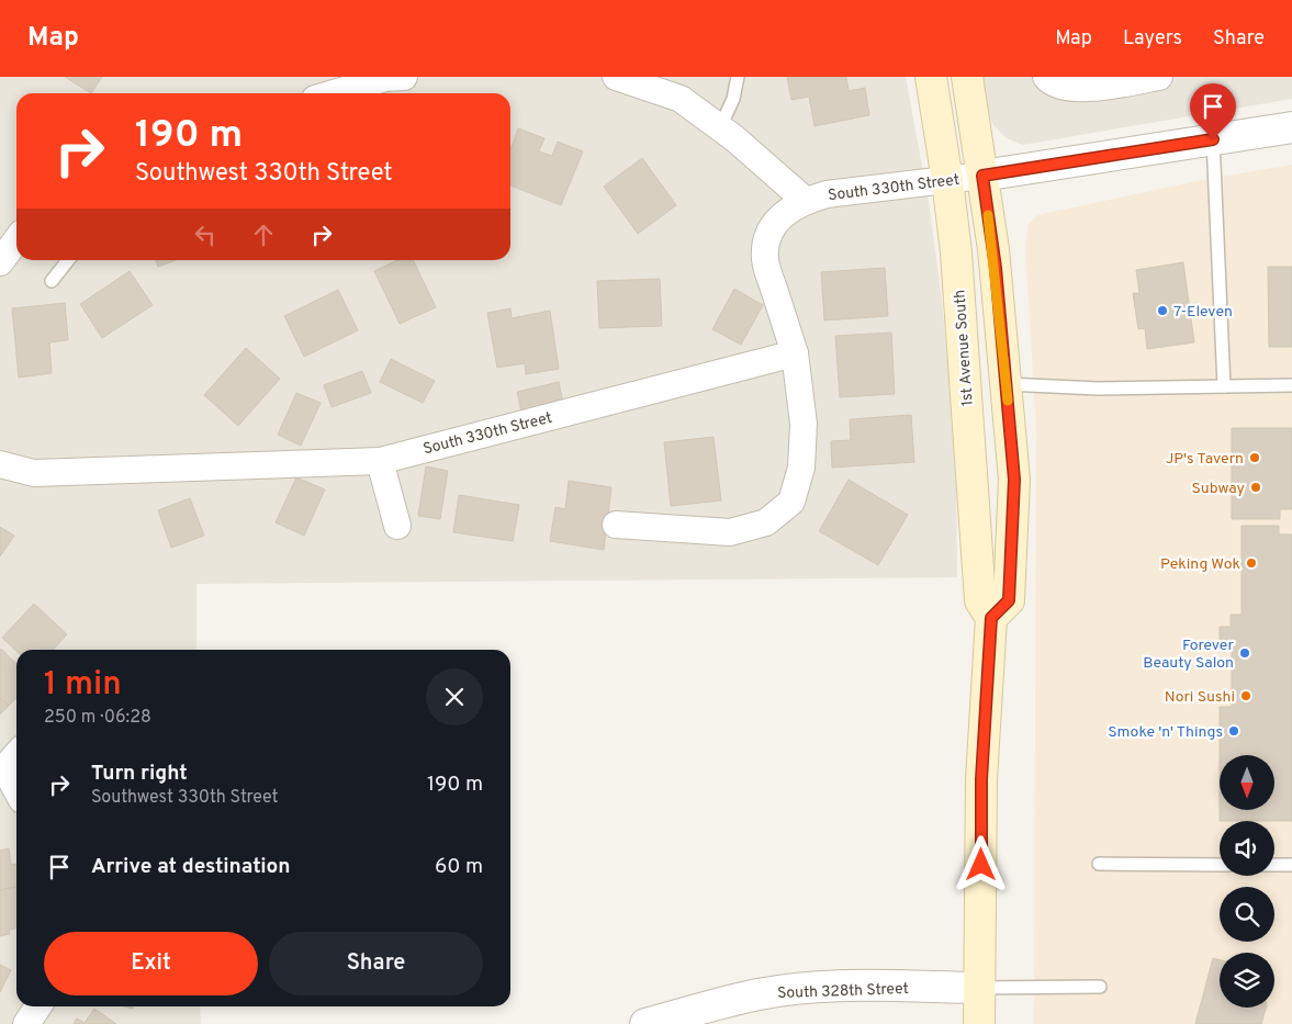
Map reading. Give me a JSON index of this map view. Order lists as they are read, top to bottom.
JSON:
{
  "streets": {
    "main road": ["1st Avenue South"],
    "street": ["South 330th Street", "South 328th Street"]
  },
  "crossings": [
    ["South 330th Street", "1st Avenue South"],
    ["1st Avenue South", "South 328th Street"]
  ],
  "places": [
    "7-Eleven",
    "JP's Tavern",
    "Subway",
    "Peking Wok",
    "Forever Beauty Salon",
    "Nori Sushi",
    "Smoke 'n' Things"
  ],
  "north": "bottom",
  "page": {
    "header": "Map",
    "nav": ["Map", "Layers", "Share"],
    "turn": ["190 m", "Southwest 330th Street"],
    "heading": ["1 min", "250 m · 06:28"],
    "list": [
      {
        "name": "Turn right",
        "note": "Southwest 330th Street",
        "value": "190 m"
      },
      {
        "name": "Arrive at destination",
        "value": "60 m"
      }
    ],
    "buttons": ["Exit", "Share"]
  }
}
